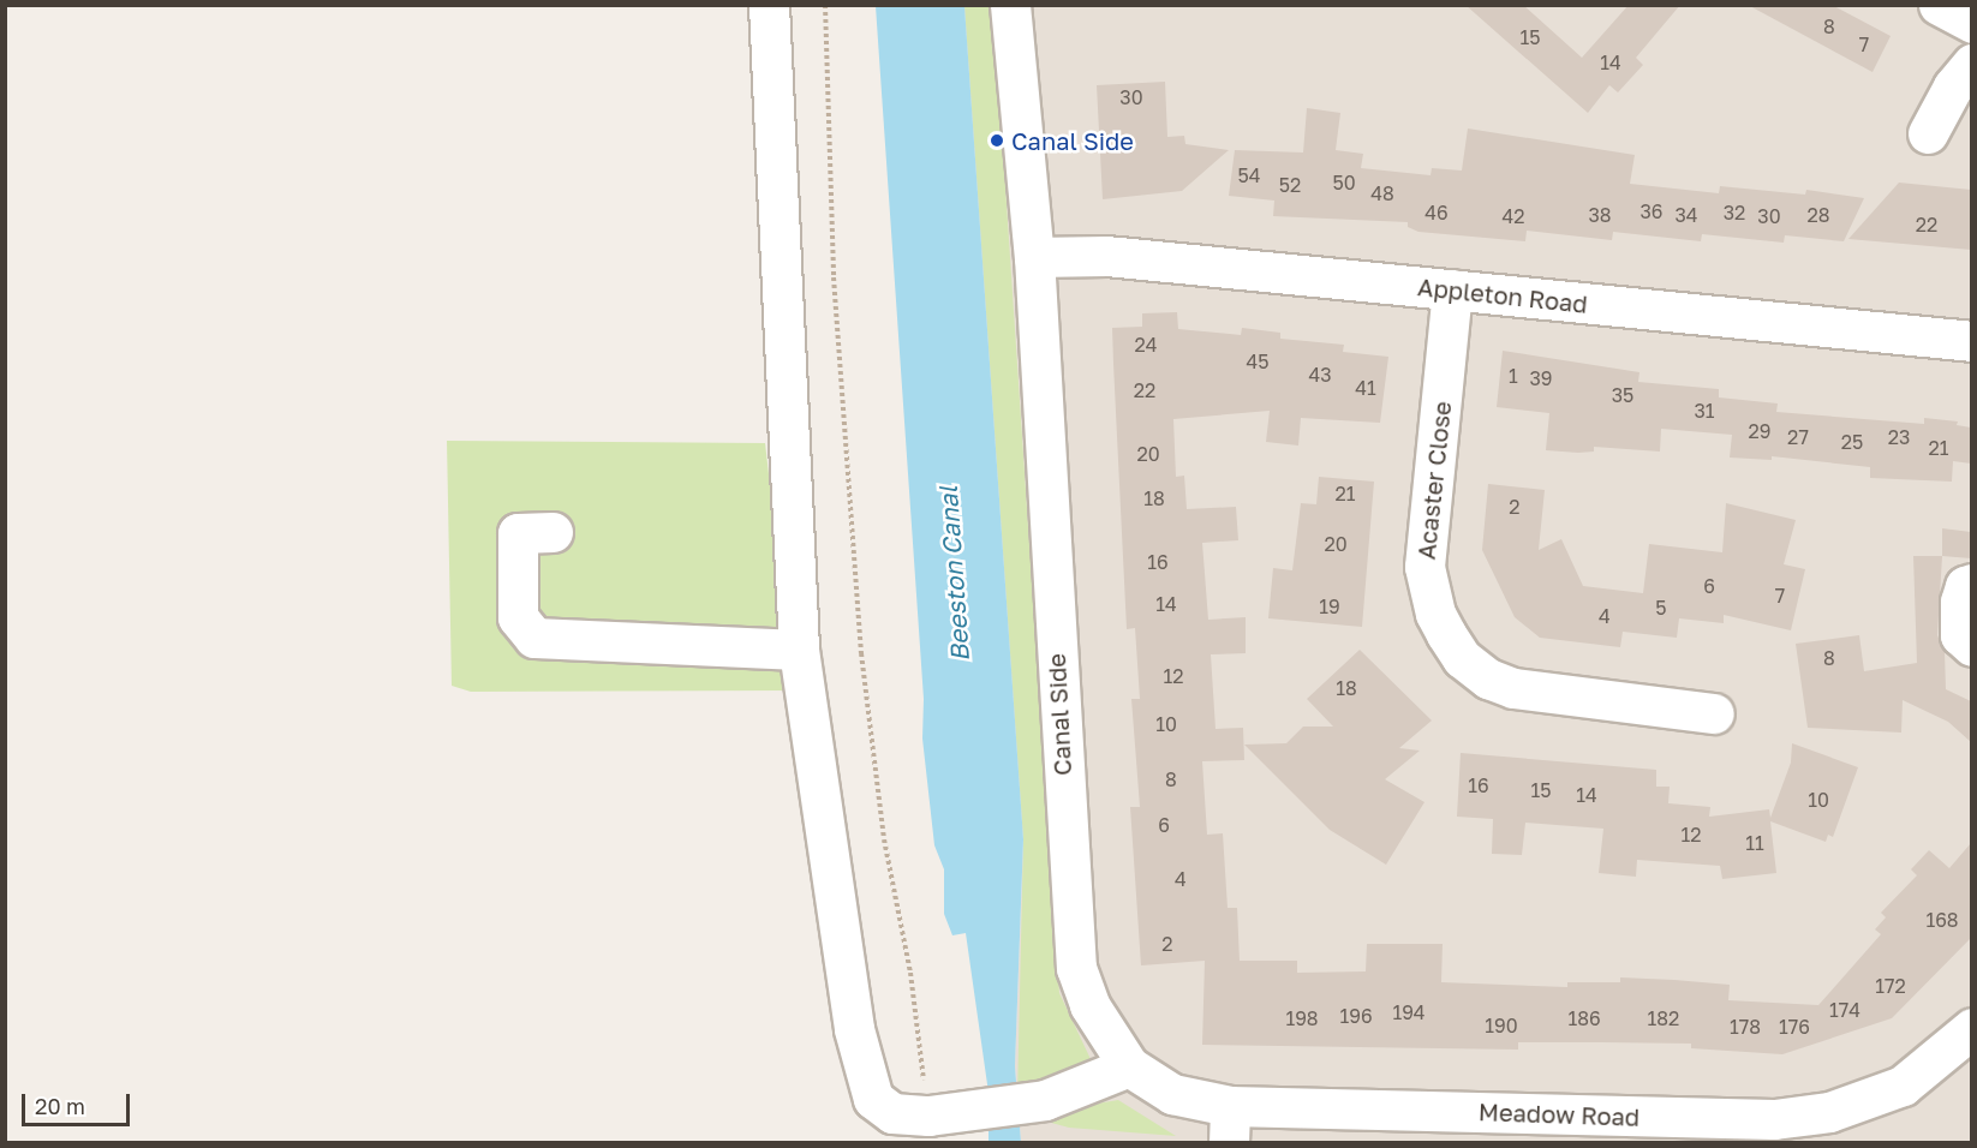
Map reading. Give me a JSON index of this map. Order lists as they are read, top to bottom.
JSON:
{
  "streets": {
    "street": [
      "Appleton Road",
      "Acaster Close",
      "Canal Side",
      "Meadow Road"
    ]
  },
  "crossings": [
    ["Appleton Road", "Acaster Close"],
    ["Appleton Road", "Canal Side"],
    ["Canal Side", "Meadow Road"]
  ],
  "water": ["Beeston Canal"],
  "places": ["Canal Side"],
  "house_numbers": [
    "8",
    "15",
    "7",
    "14",
    "30",
    "54",
    "50",
    "52",
    "48",
    "36",
    "46",
    "32",
    "38",
    "34",
    "28",
    "42",
    "30",
    "22",
    "24",
    "45",
    "43",
    "1",
    "39",
    "41",
    "22",
    "35",
    "31",
    "29",
    "27",
    "23",
    "25",
    "21",
    "20",
    "21",
    "18",
    "2",
    "20",
    "16",
    "6",
    "7",
    "14",
    "19",
    "5",
    "4",
    "8",
    "12",
    "18",
    "10",
    "8",
    "16",
    "15",
    "14",
    "10",
    "6",
    "12",
    "11",
    "4",
    "168",
    "2",
    "172",
    "174",
    "194",
    "196",
    "198",
    "186",
    "182",
    "190",
    "178",
    "176"
  ],
  "scale_bar": "20 m"
}
